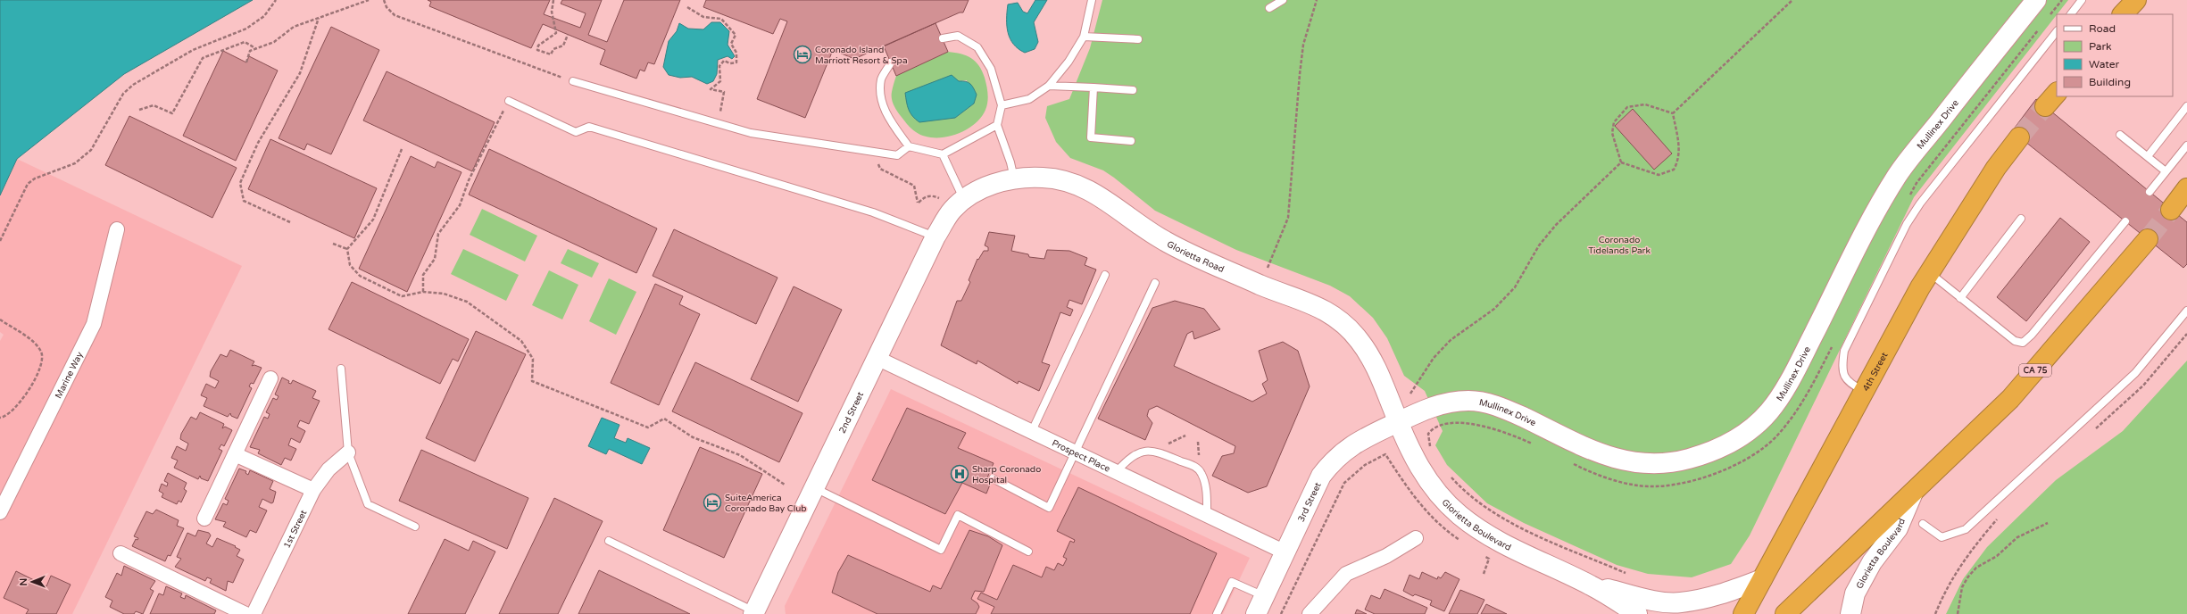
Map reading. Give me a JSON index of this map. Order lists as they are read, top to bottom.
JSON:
{
  "streets": {
    "highway": ["CA 75", "4th Street"],
    "main road": [
      "Mullinex Drive",
      "Glorietta Road",
      "2nd Street",
      "3rd Street",
      "Glorietta Boulevard"
    ],
    "street": ["Marine Way", "Prospect Place", "1st Street"]
  },
  "crossings": [
    ["Mullinex Drive", "Glorietta Road"],
    ["Mullinex Drive", "3rd Street"],
    ["Mullinex Drive", "Glorietta Boulevard"],
    ["Glorietta Road", "2nd Street"],
    ["Glorietta Road", "3rd Street"],
    ["Glorietta Road", "Glorietta Boulevard"],
    ["CA 75", "Glorietta Boulevard"],
    ["4th Street", "Glorietta Boulevard"],
    ["2nd Street", "Prospect Place"],
    ["Prospect Place", "3rd Street"],
    ["3rd Street", "Glorietta Boulevard"]
  ],
  "parks": ["Coronado Tidelands Park"],
  "places": {
    "hotel": ["Coronado Island Marriott Resort & Spa", "SuiteAmerica Coronado Bay Club"],
    "hospital": ["Sharp Coronado Hospital"]
  },
  "legend": [
    "Road",
    "Park",
    "Water",
    "Building"
  ],
  "north": "left"
}
